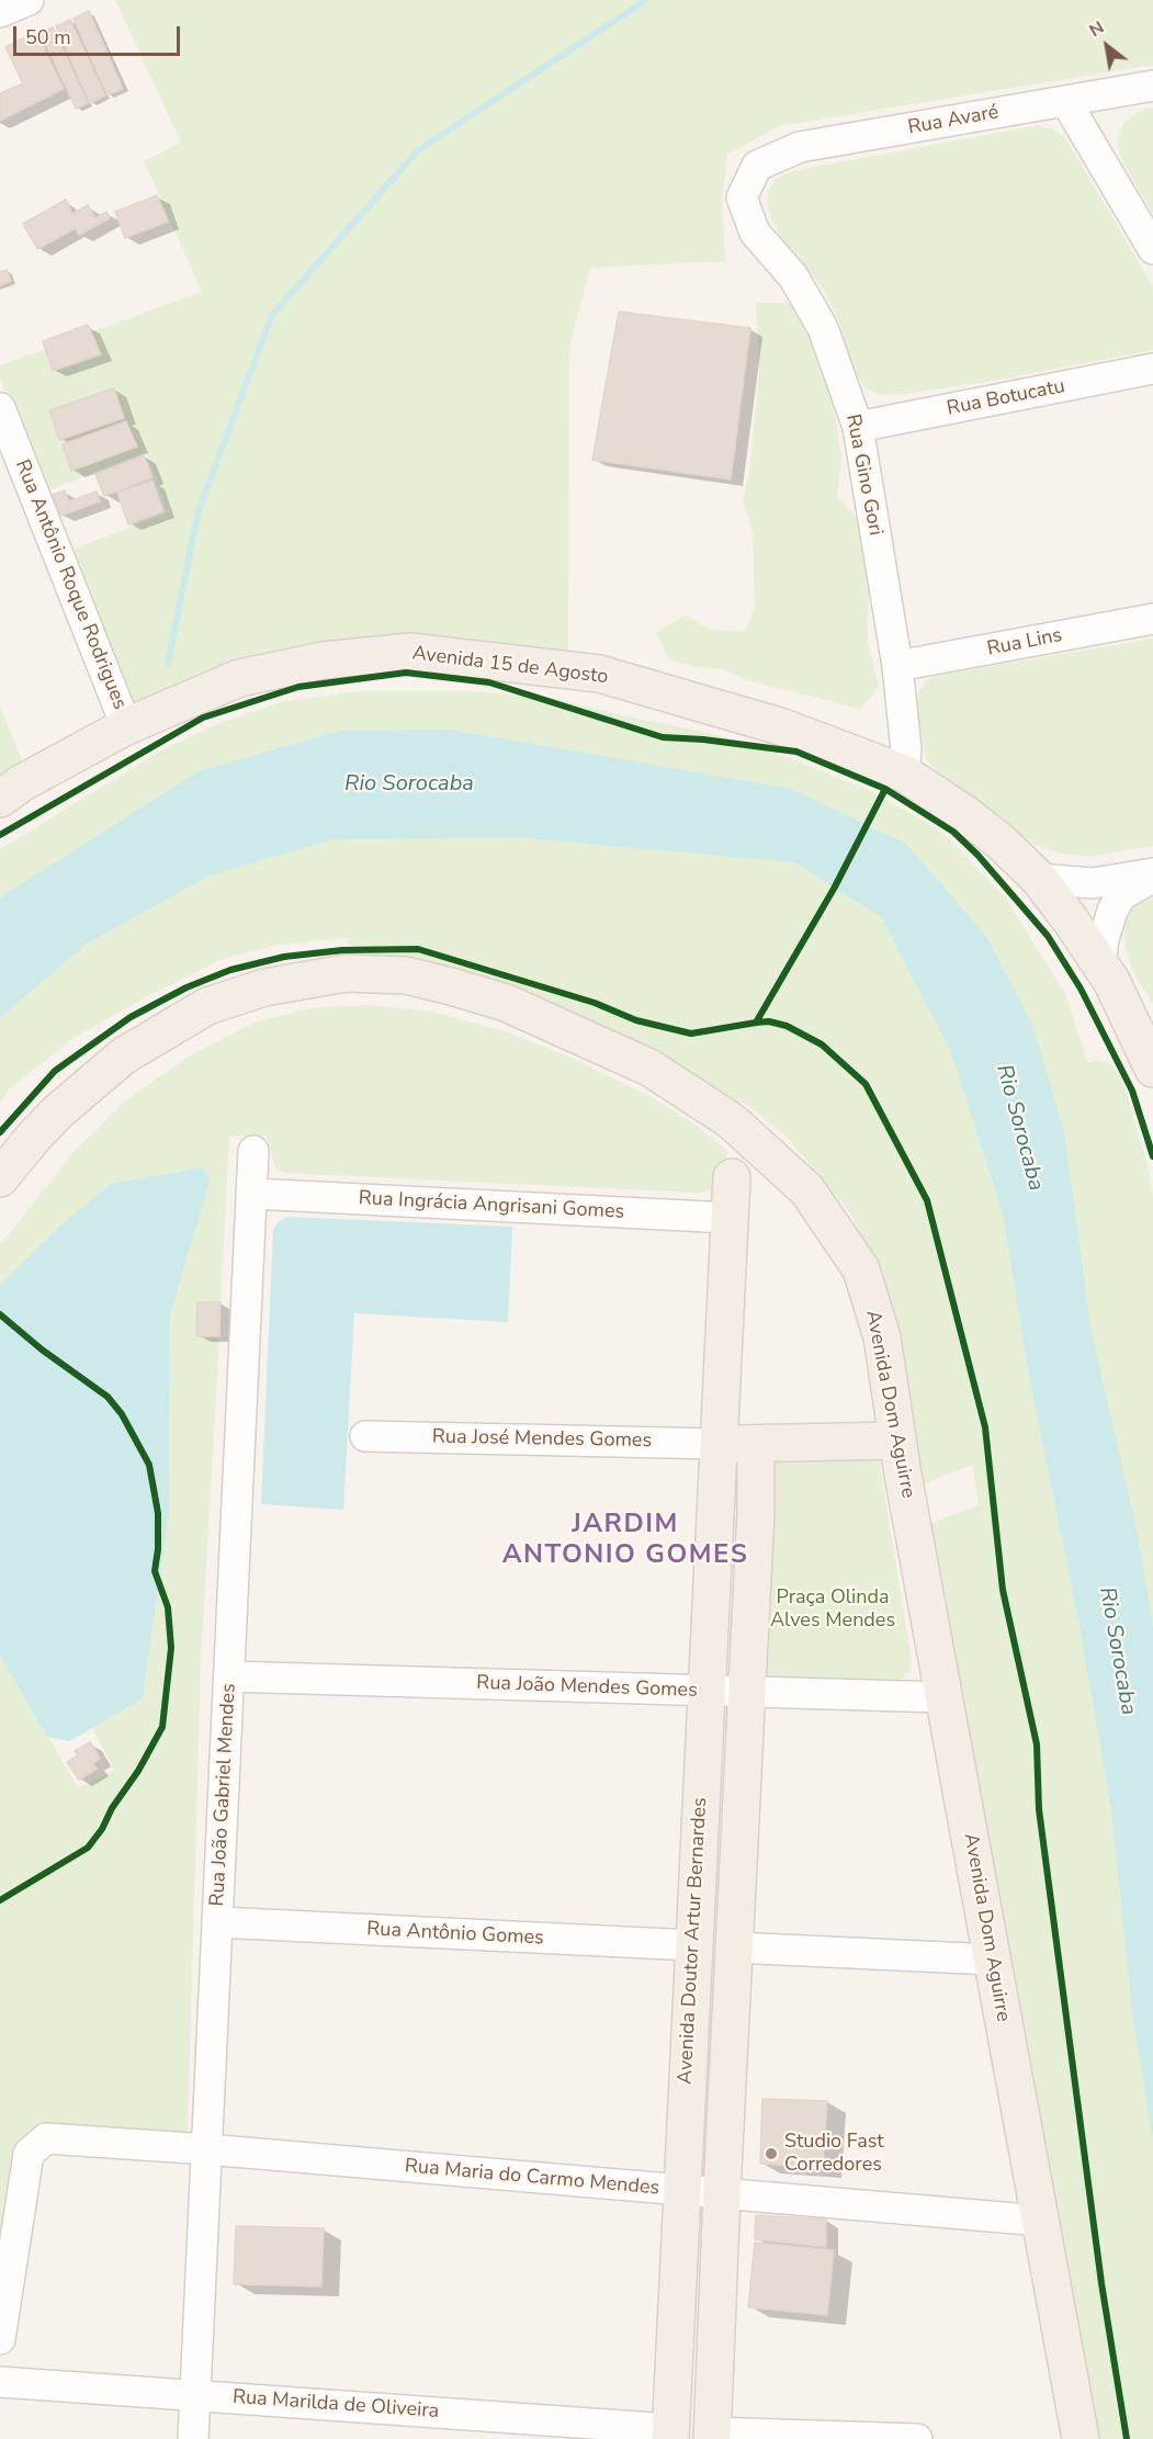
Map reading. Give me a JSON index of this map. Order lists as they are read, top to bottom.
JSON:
{
  "streets": {
    "main road": ["Avenida 15 de Agosto", "Avenida Dom Aguirre", "Avenida Doutor Artur Bernardes"],
    "street": [
      "Rua Avaré",
      "Rua Botucatu",
      "Rua Gino Gori",
      "Rua Antônio Roque Rodrigues",
      "Rua Lins",
      "Rua Ingrácia Angrisani Gomes",
      "Rua José Mendes Gomes",
      "Rua João Mendes Gomes",
      "Rua João Gabriel Mendes",
      "Rua Antônio Gomes",
      "Rua Maria do Carmo Mendes",
      "Rua Marilda de Oliveira"
    ]
  },
  "crossings": [
    ["Rua Avaré", "Rua Gino Gori"],
    ["Rua Botucatu", "Rua Gino Gori"],
    ["Rua Gino Gori", "Rua Lins"],
    ["Rua Gino Gori", "Avenida 15 de Agosto"],
    ["Rua Antônio Roque Rodrigues", "Avenida 15 de Agosto"],
    ["Rua Ingrácia Angrisani Gomes", "Rua João Gabriel Mendes"],
    ["Rua Ingrácia Angrisani Gomes", "Avenida Doutor Artur Bernardes"],
    ["Avenida Dom Aguirre", "Rua João Mendes Gomes"],
    ["Avenida Dom Aguirre", "Rua Maria do Carmo Mendes"],
    ["Rua José Mendes Gomes", "Avenida Doutor Artur Bernardes"],
    ["Rua João Mendes Gomes", "Rua João Gabriel Mendes"],
    ["Rua João Mendes Gomes", "Avenida Doutor Artur Bernardes"],
    ["Rua João Gabriel Mendes", "Rua Antônio Gomes"],
    ["Rua João Gabriel Mendes", "Rua Maria do Carmo Mendes"],
    ["Rua João Gabriel Mendes", "Rua Marilda de Oliveira"],
    ["Rua Antônio Gomes", "Avenida Doutor Artur Bernardes"],
    ["Avenida Doutor Artur Bernardes", "Rua Maria do Carmo Mendes"],
    ["Avenida Doutor Artur Bernardes", "Rua Marilda de Oliveira"]
  ],
  "districts": ["JARDIM ANTONIO GOMES"],
  "water": ["Rio Sorocaba"],
  "parks": ["Praça Olinda Alves Mendes"],
  "places": ["Studio Fast Corredores"],
  "scale_bar": "50 m",
  "north": "top left"
}
